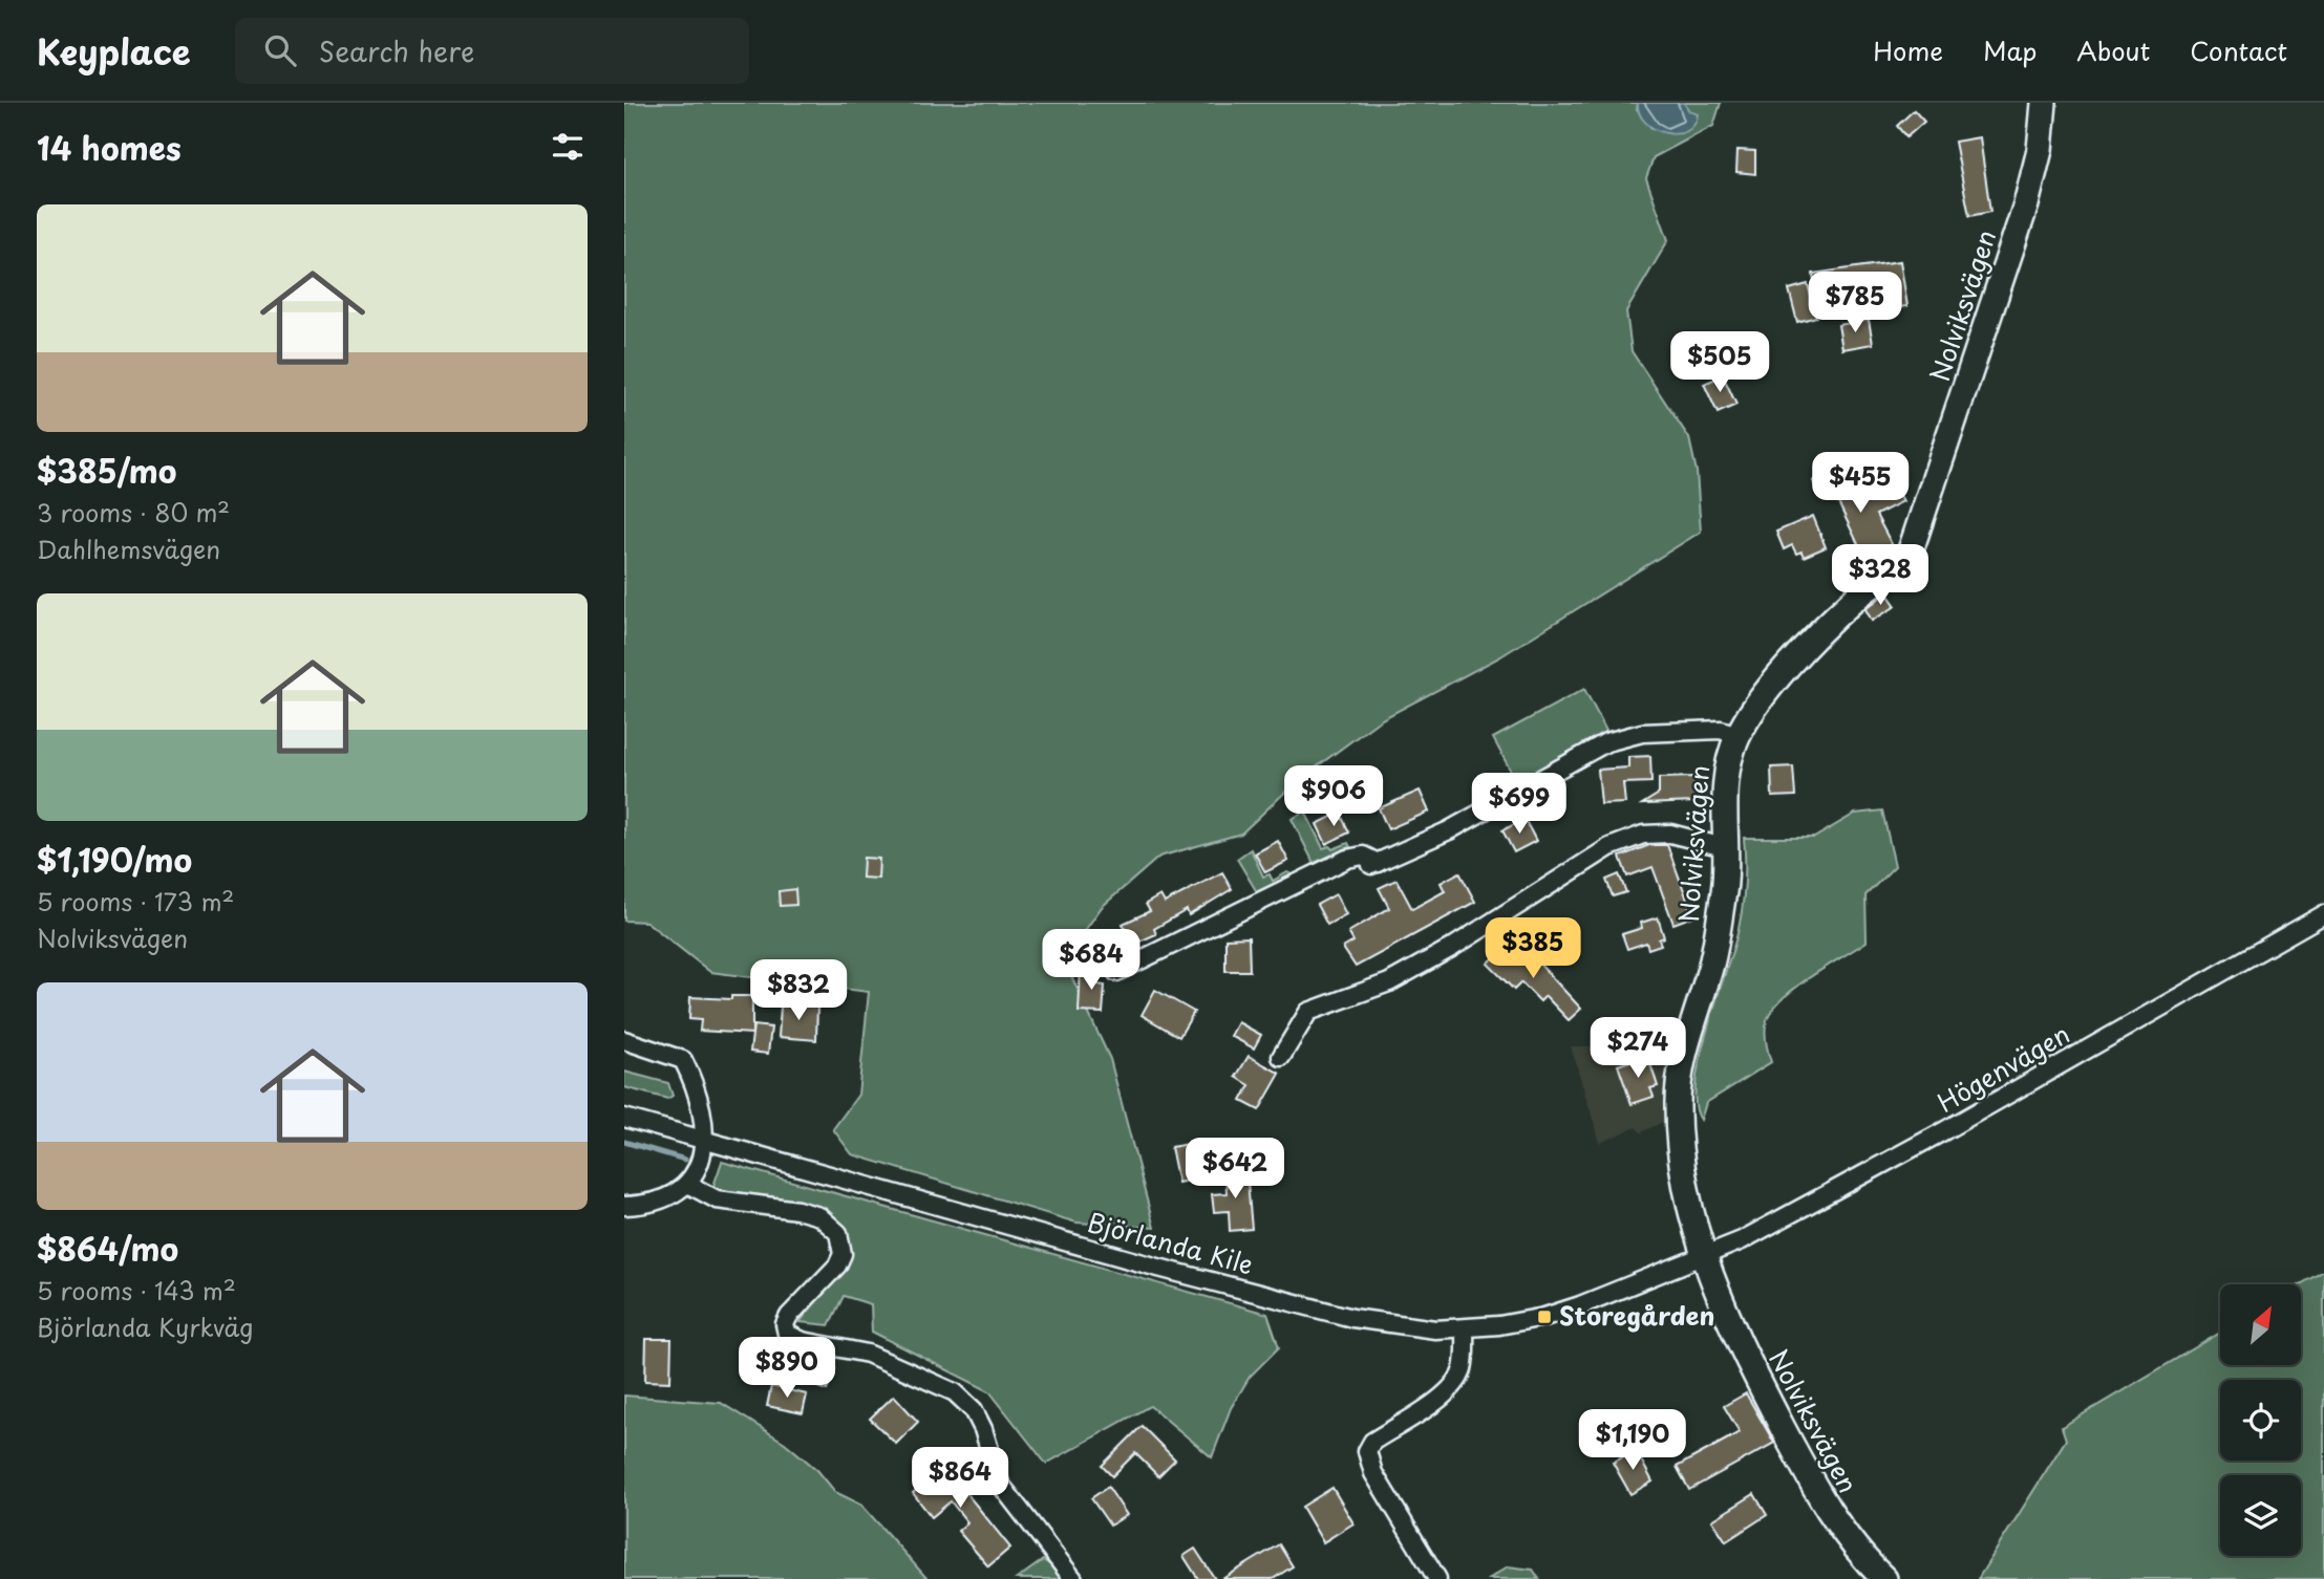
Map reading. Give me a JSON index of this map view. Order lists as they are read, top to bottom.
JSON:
{
  "streets": {
    "street": ["Nolviksvägen", "Högenvägen", "Björlanda Kile"]
  },
  "crossings": [
    ["Nolviksvägen", "Högenvägen"],
    ["Nolviksvägen", "Björlanda Kile"],
    ["Högenvägen", "Björlanda Kile"]
  ],
  "places": {
    "transit": ["Storegården"]
  },
  "north": "top right",
  "page": {
    "header": "Keyplace",
    "search": "Search here",
    "nav": [
      "Home",
      "Map",
      "About",
      "Contact"
    ],
    "heading": "14 homes",
    "list": [
      {
        "name": "$385/mo",
        "note": "3 rooms · 80 m² · Dahlhemsvägen"
      },
      {
        "name": "$1,190/mo",
        "note": "5 rooms · 173 m² · Nolviksvägen"
      },
      {
        "name": "$864/mo",
        "note": "5 rooms · 143 m² · Björlanda Kyrkväg"
      }
    ],
    "price": [
      "$785",
      "$505",
      "$455",
      "$328",
      "$906",
      "$699",
      "$385",
      "$684",
      "$832",
      "$274",
      "$642",
      "$890",
      "$1,190",
      "$864"
    ]
  }
}
